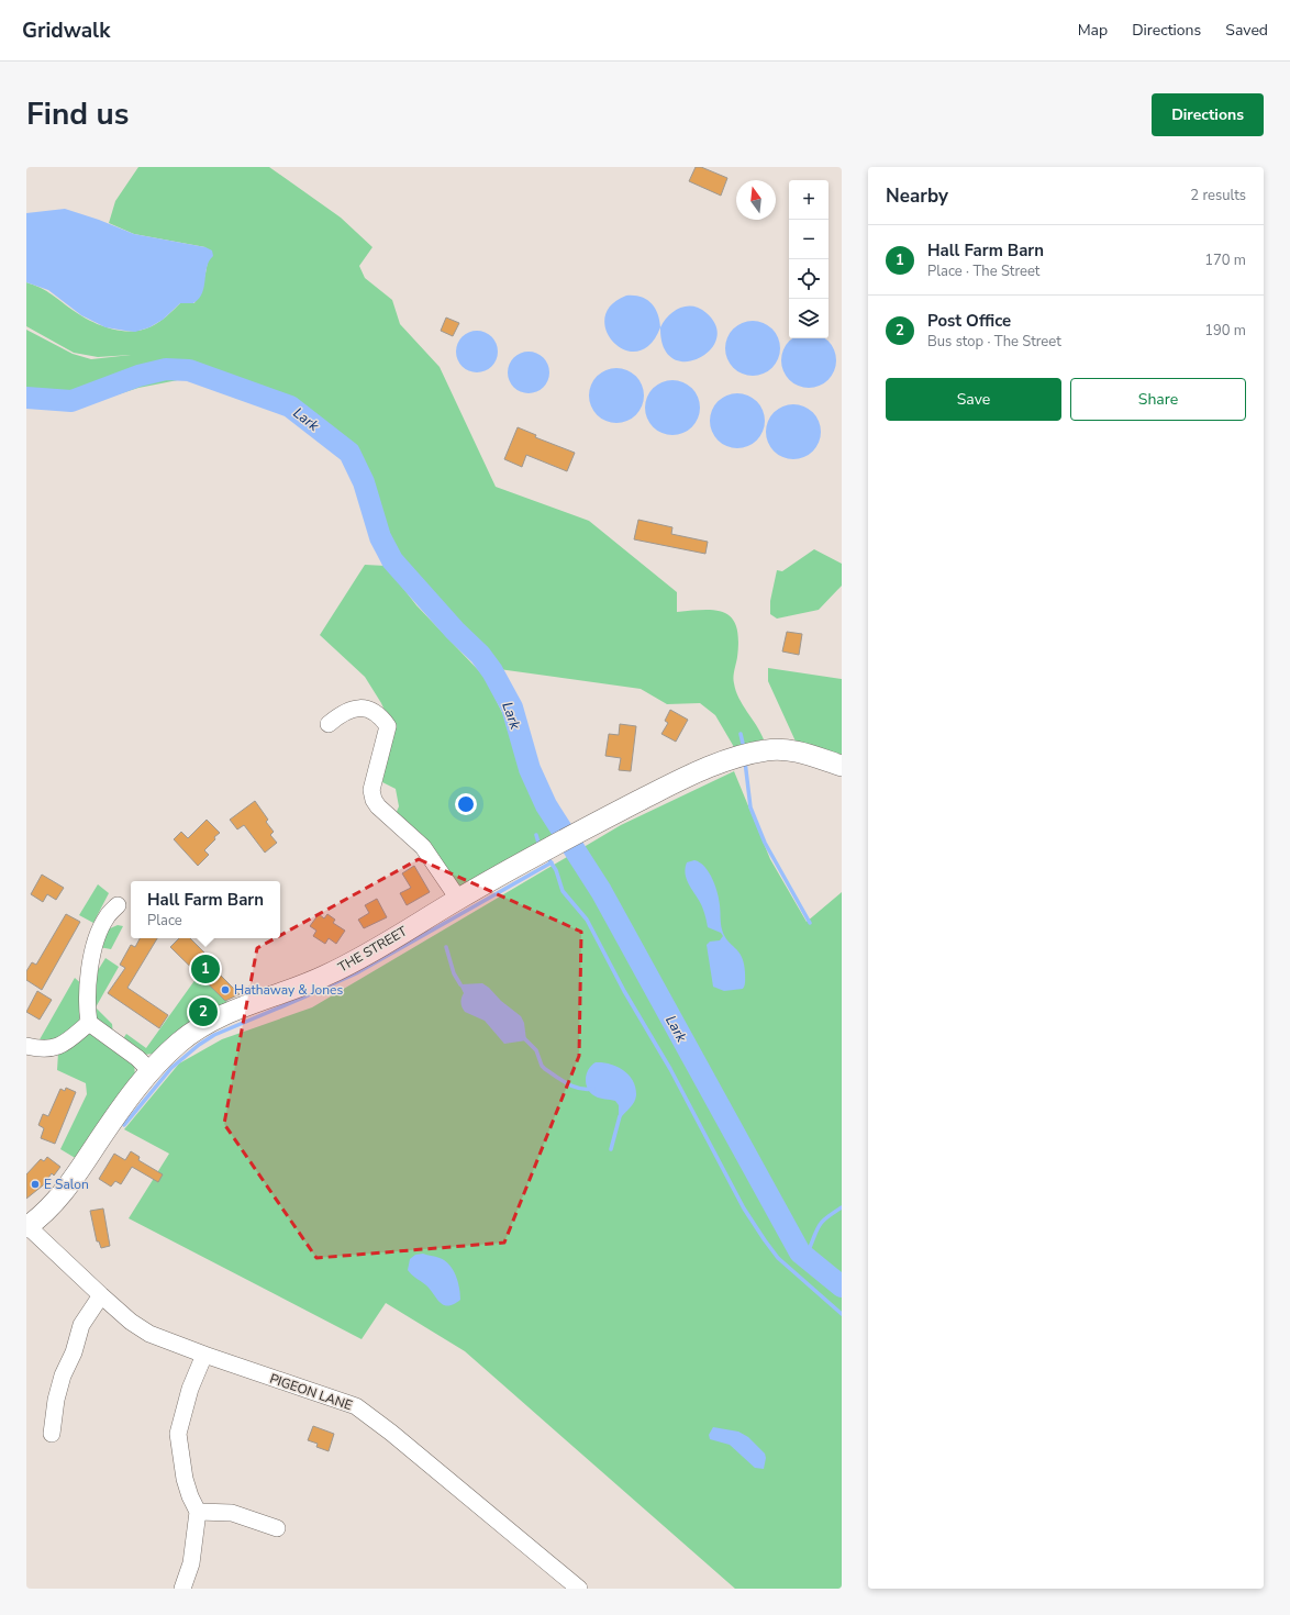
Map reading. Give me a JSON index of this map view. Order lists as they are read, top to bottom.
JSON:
{
  "streets": {
    "main road": ["THE STREET"],
    "street": ["PIGEON LANE"]
  },
  "crossings": [
    ["THE STREET", "PIGEON LANE"]
  ],
  "water": ["Lark"],
  "places": ["Hathaway & Jones", "E Salon"],
  "north": "top",
  "page": {
    "header": "Gridwalk",
    "nav": ["Map", "Directions", "Saved"],
    "title": "Find us",
    "buttons": [
      "Directions",
      ["Save", "Share"]
    ],
    "heading": ["Nearby", "2 results"],
    "map_buttons": ["+", "−"],
    "list": [
      {
        "mark": "1",
        "name": "Hall Farm Barn",
        "note": "Place · The Street",
        "value": "170 m"
      },
      {
        "mark": "2",
        "name": "Post Office",
        "note": "Bus stop · The Street",
        "value": "190 m"
      }
    ],
    "popup": ["Hall Farm Barn", "Place"],
    "pins": ["1", "2"]
  }
}
